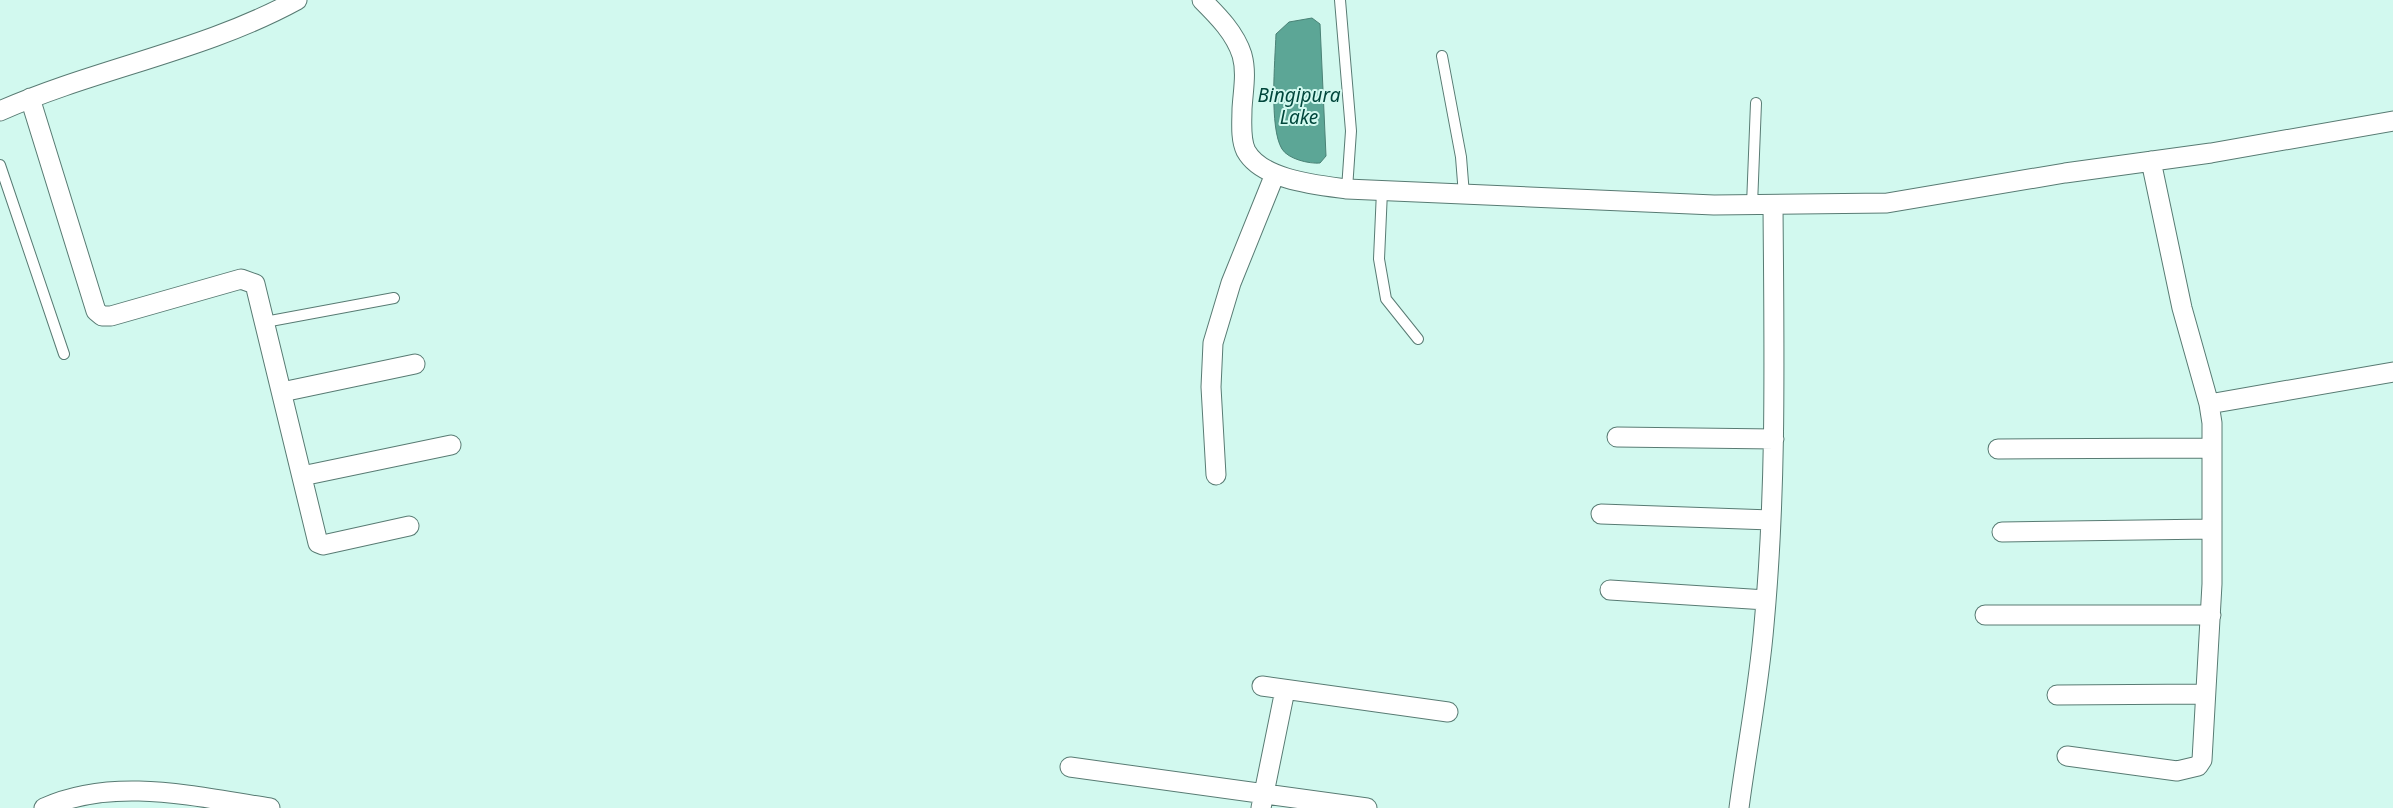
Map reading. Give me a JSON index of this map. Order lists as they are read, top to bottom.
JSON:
{
  "water": ["Bingipura Lake"]
}
